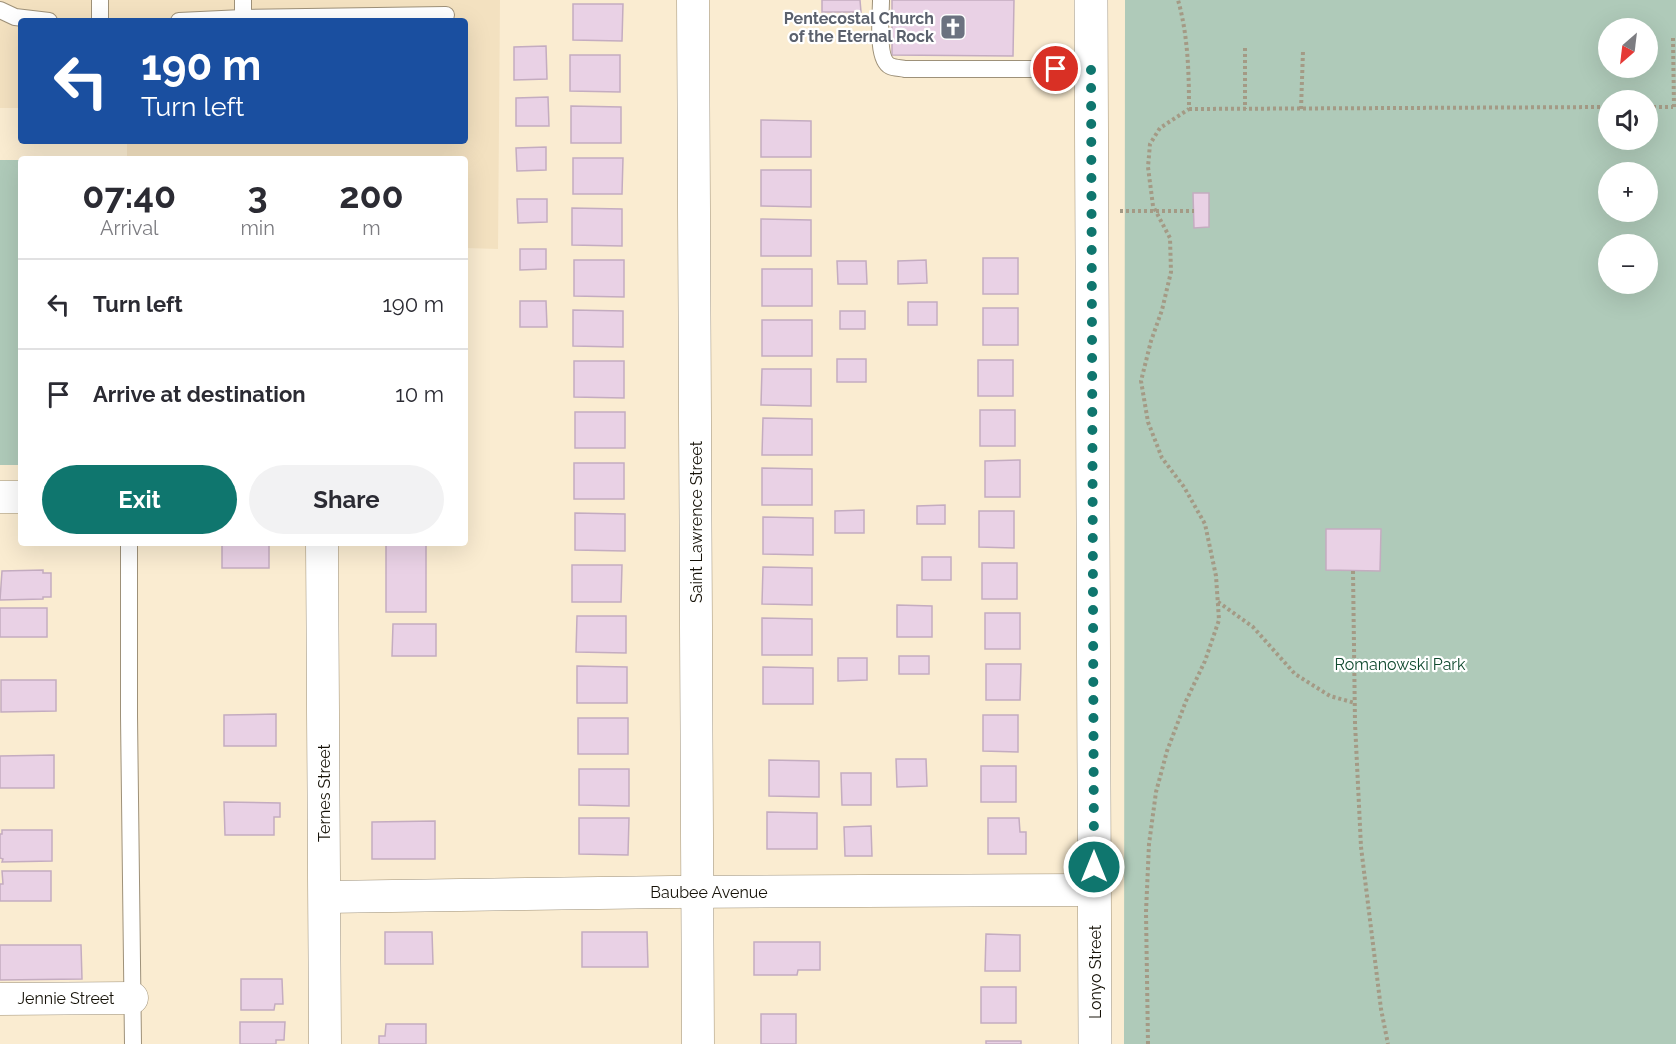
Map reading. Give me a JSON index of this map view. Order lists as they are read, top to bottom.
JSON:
{
  "streets": {
    "street": [
      "Saint Lawrence Street",
      "Ternes Street",
      "Baubee Avenue",
      "Lonyo Street",
      "Jennie Street"
    ]
  },
  "crossings": [
    ["Saint Lawrence Street", "Baubee Avenue"],
    ["Ternes Street", "Baubee Avenue"],
    ["Baubee Avenue", "Lonyo Street"]
  ],
  "parks": ["Romanowski Park"],
  "places": {
    "church": ["Pentecostal Church of the Eternal Rock"]
  },
  "north": "bottom left",
  "page": {
    "map_buttons": ["+", "−"],
    "turn": ["190 m", "Turn left"],
    "eta": [
      "07:40",
      "Arrival",
      "3",
      "min",
      "200",
      "m"
    ],
    "list": [
      {
        "name": "Turn left",
        "value": "190 m"
      },
      {
        "name": "Arrive at destination",
        "value": "10 m"
      }
    ],
    "buttons": ["Exit", "Share"]
  }
}
